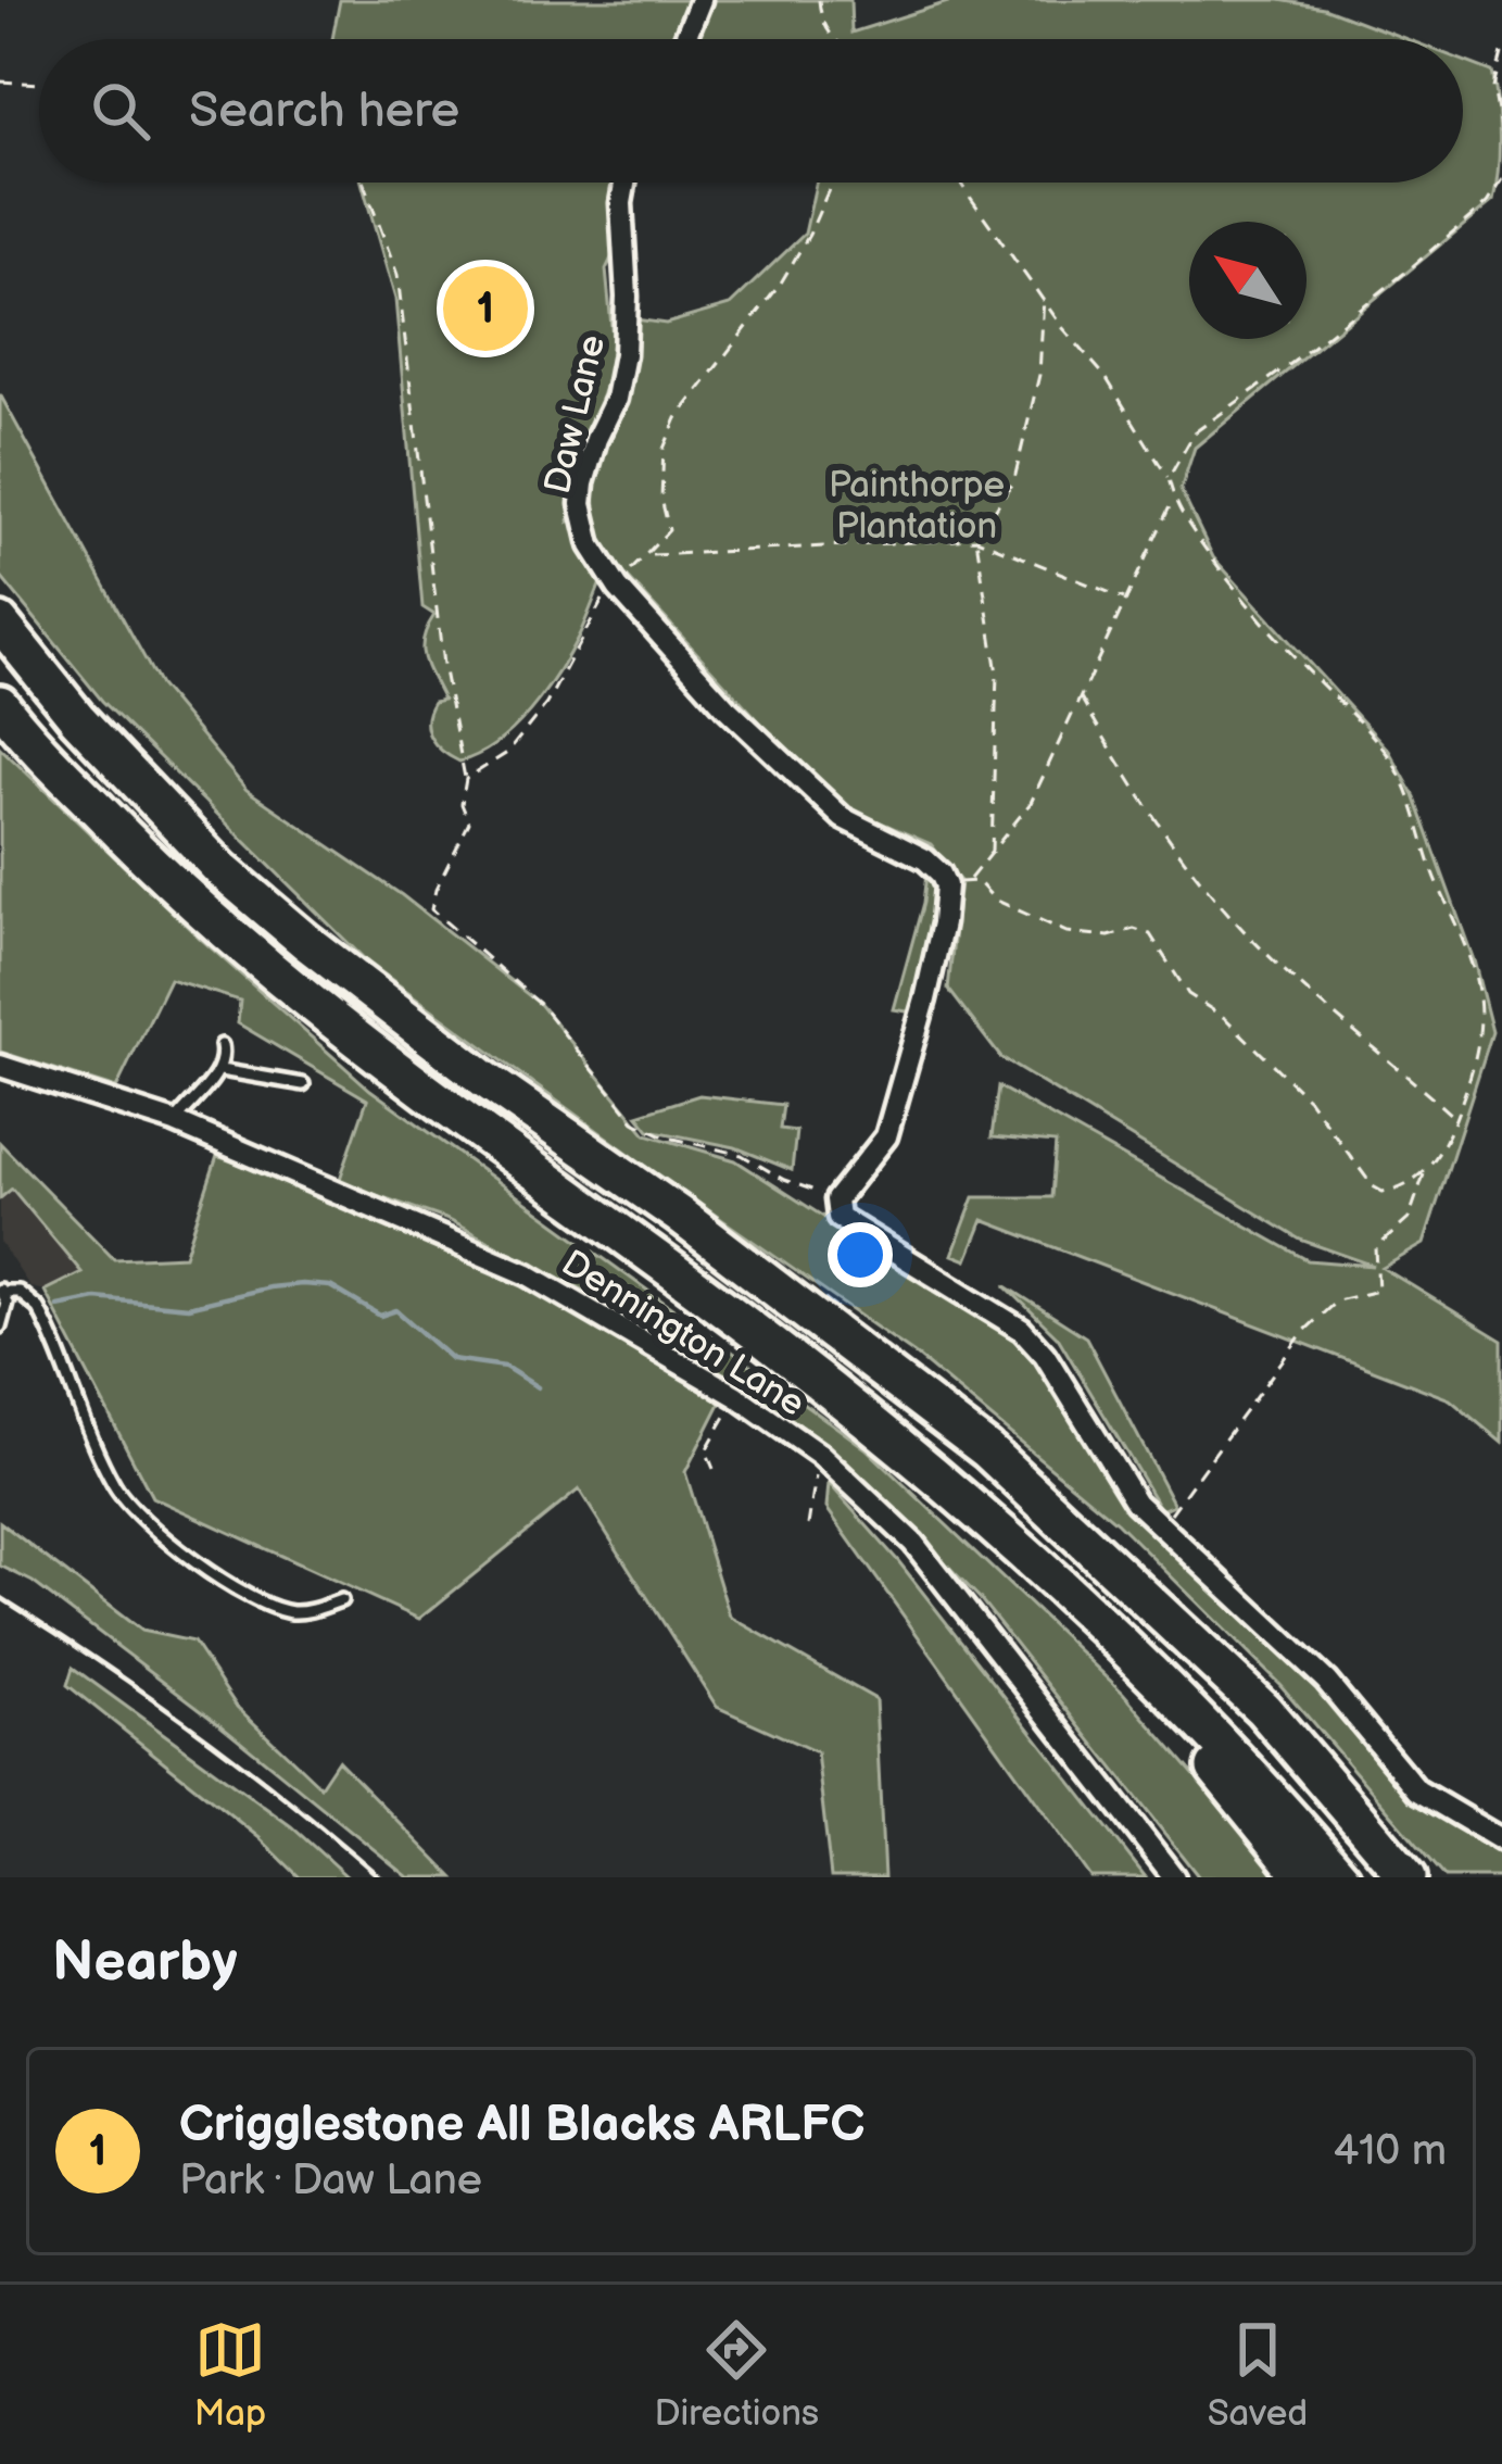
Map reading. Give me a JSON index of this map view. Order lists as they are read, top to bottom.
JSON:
{
  "streets": {
    "street": ["Daw Lane", "Dennington Lane"]
  },
  "parks": ["Painthorpe Plantation"],
  "north": "top left",
  "page": {
    "search": "Search here",
    "pins": "1",
    "heading": "Nearby",
    "list": [
      {
        "mark": "1",
        "name": "Crigglestone All Blacks ARLFC",
        "note": "Park · Daw Lane",
        "value": "410 m"
      }
    ],
    "nav": ["Map", "Directions", "Saved"]
  }
}
